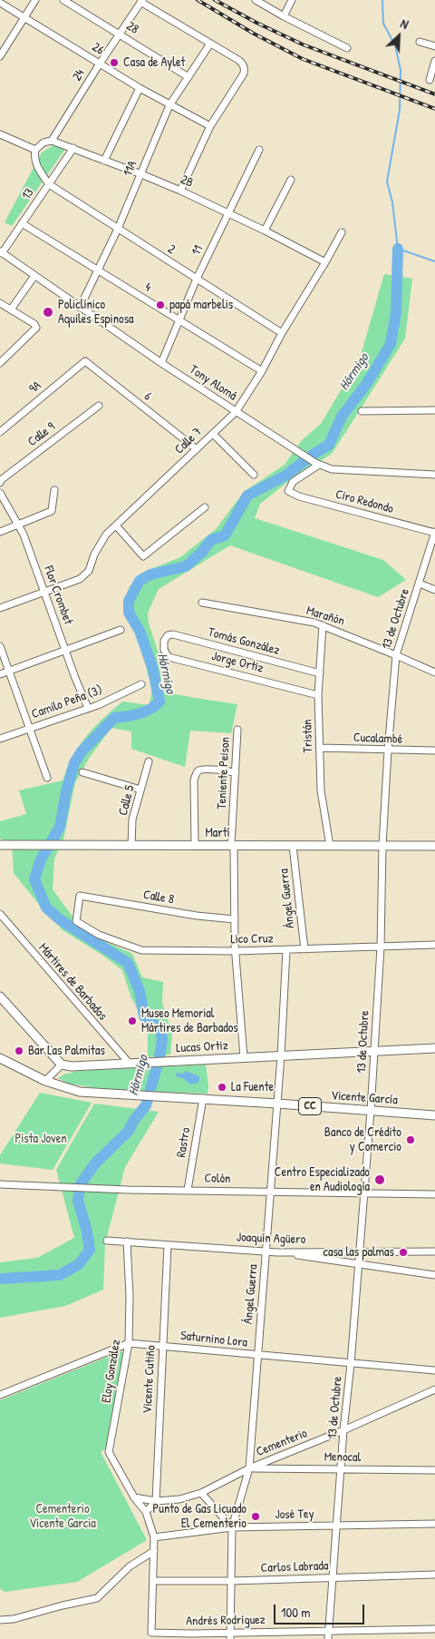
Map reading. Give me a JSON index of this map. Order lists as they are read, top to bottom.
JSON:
{
  "streets": {
    "main road": [
      "Martí",
      "Lucas Ortiz",
      "Vicente García",
      "CC"
    ],
    "street": [
      "28",
      "26",
      "24",
      "11A",
      "2B",
      "13",
      "2",
      "11",
      "4",
      "Tony Alomá",
      "9A",
      "6",
      "Calle 9",
      "Calle 7",
      "Ciro Redondo",
      "Flor Crombet",
      "Marañón",
      "13 de Octubre",
      "Tomás González",
      "Jorge Ortiz",
      "Camilo Peña (3)",
      "Tristán",
      "Cucalambé",
      "Teniente Peison",
      "Calle 5",
      "Calle 8",
      "Ángel Guerra",
      "Lico Cruz",
      "Mártires de Barbados",
      "Rastro",
      "Colón",
      "Joaquín Agüero",
      "Saturnino Lora",
      "Eloy González",
      "Vicente Cutiño",
      "Cementerio",
      "Menocal",
      "José Tey",
      "Carlos Labrada",
      "Andrés Rodríguez"
    ]
  },
  "crossings": [
    ["28", "24"],
    ["28", "11A"],
    ["26", "24"],
    ["26", "11A"],
    ["24", "2B"],
    ["11A", "2B"],
    ["11A", "2"],
    ["11A", "4"],
    ["11A", "Tony Alomá"],
    ["2B", "13"],
    ["2B", "11"],
    ["2B", "Calle 7"],
    ["13", "2"],
    ["13", "4"],
    ["13", "Tony Alomá"],
    ["2", "11"],
    ["2", "Calle 7"],
    ["11", "4"],
    ["11", "Tony Alomá"],
    ["4", "Calle 7"],
    ["Tony Alomá", "Calle 7"],
    ["Tony Alomá", "Ciro Redondo"],
    ["9A", "6"],
    ["6", "Calle 7"],
    ["Calle 7", "Flor Crombet"],
    ["Ciro Redondo", "13 de Octubre"],
    ["Flor Crombet", "Camilo Peña (3)"],
    ["Marañón", "13 de Octubre"],
    ["Marañón", "Tristán"],
    ["13 de Octubre", "Cucalambé"],
    ["13 de Octubre", "Martí"],
    ["13 de Octubre", "Lico Cruz"],
    ["13 de Octubre", "Lucas Ortiz"],
    ["13 de Octubre", "Vicente García"],
    ["13 de Octubre", "Colón"],
    ["13 de Octubre", "Joaquín Agüero"],
    ["13 de Octubre", "Saturnino Lora"],
    ["13 de Octubre", "Cementerio"],
    ["13 de Octubre", "Menocal"],
    ["13 de Octubre", "José Tey"],
    ["13 de Octubre", "Carlos Labrada"],
    ["13 de Octubre", "Andrés Rodríguez"],
    ["Tomás González", "Jorge Ortiz"],
    ["Tomás González", "Tristán"],
    ["Jorge Ortiz", "Tristán"],
    ["Tristán", "Cucalambé"],
    ["Tristán", "Martí"],
    ["Teniente Peison", "Martí"],
    ["Teniente Peison", "Calle 8"],
    ["Teniente Peison", "Lico Cruz"],
    ["Teniente Peison", "Lucas Ortiz"],
    ["Calle 5", "Martí"],
    ["Martí", "Ángel Guerra"],
    ["Calle 8", "Lico Cruz"],
    ["Ángel Guerra", "Lico Cruz"],
    ["Ángel Guerra", "Lucas Ortiz"],
    ["Ángel Guerra", "Vicente García"],
    ["Ángel Guerra", "Colón"],
    ["Ángel Guerra", "Joaquín Agüero"],
    ["Ángel Guerra", "Saturnino Lora"],
    ["Ángel Guerra", "Cementerio"],
    ["Ángel Guerra", "Menocal"],
    ["Ángel Guerra", "José Tey"],
    ["Ángel Guerra", "Carlos Labrada"],
    ["Ángel Guerra", "Andrés Rodríguez"],
    ["Mártires de Barbados", "Lucas Ortiz"],
    ["Vicente García", "Rastro"],
    ["Rastro", "Colón"],
    ["Joaquín Agüero", "Eloy González"],
    ["Joaquín Agüero", "Vicente Cutiño"],
    ["Saturnino Lora", "Eloy González"],
    ["Saturnino Lora", "Vicente Cutiño"],
    ["Eloy González", "Cementerio"],
    ["Vicente Cutiño", "Cementerio"],
    ["Cementerio", "Menocal"],
    ["Carlos Labrada", "Andrés Rodríguez"]
  ],
  "water": ["Hórmigo"],
  "parks": ["Pista Joven", "Cementerio Vicente Garcia"],
  "places": [
    "Casa de Aylet",
    "papá marbelis",
    "Policlínico Aquiles Espinosa",
    "Museo Memorial Mártires de Barbados",
    "Bar Las Palmitas",
    "La Fuente",
    "Banco de Crédito y Comercio",
    "Centro Especializado en Audiología",
    "casa las palmas",
    "Punto de Gas Licuado El Cementerio"
  ],
  "scale_bar": "100 m",
  "north": "top right"
}
